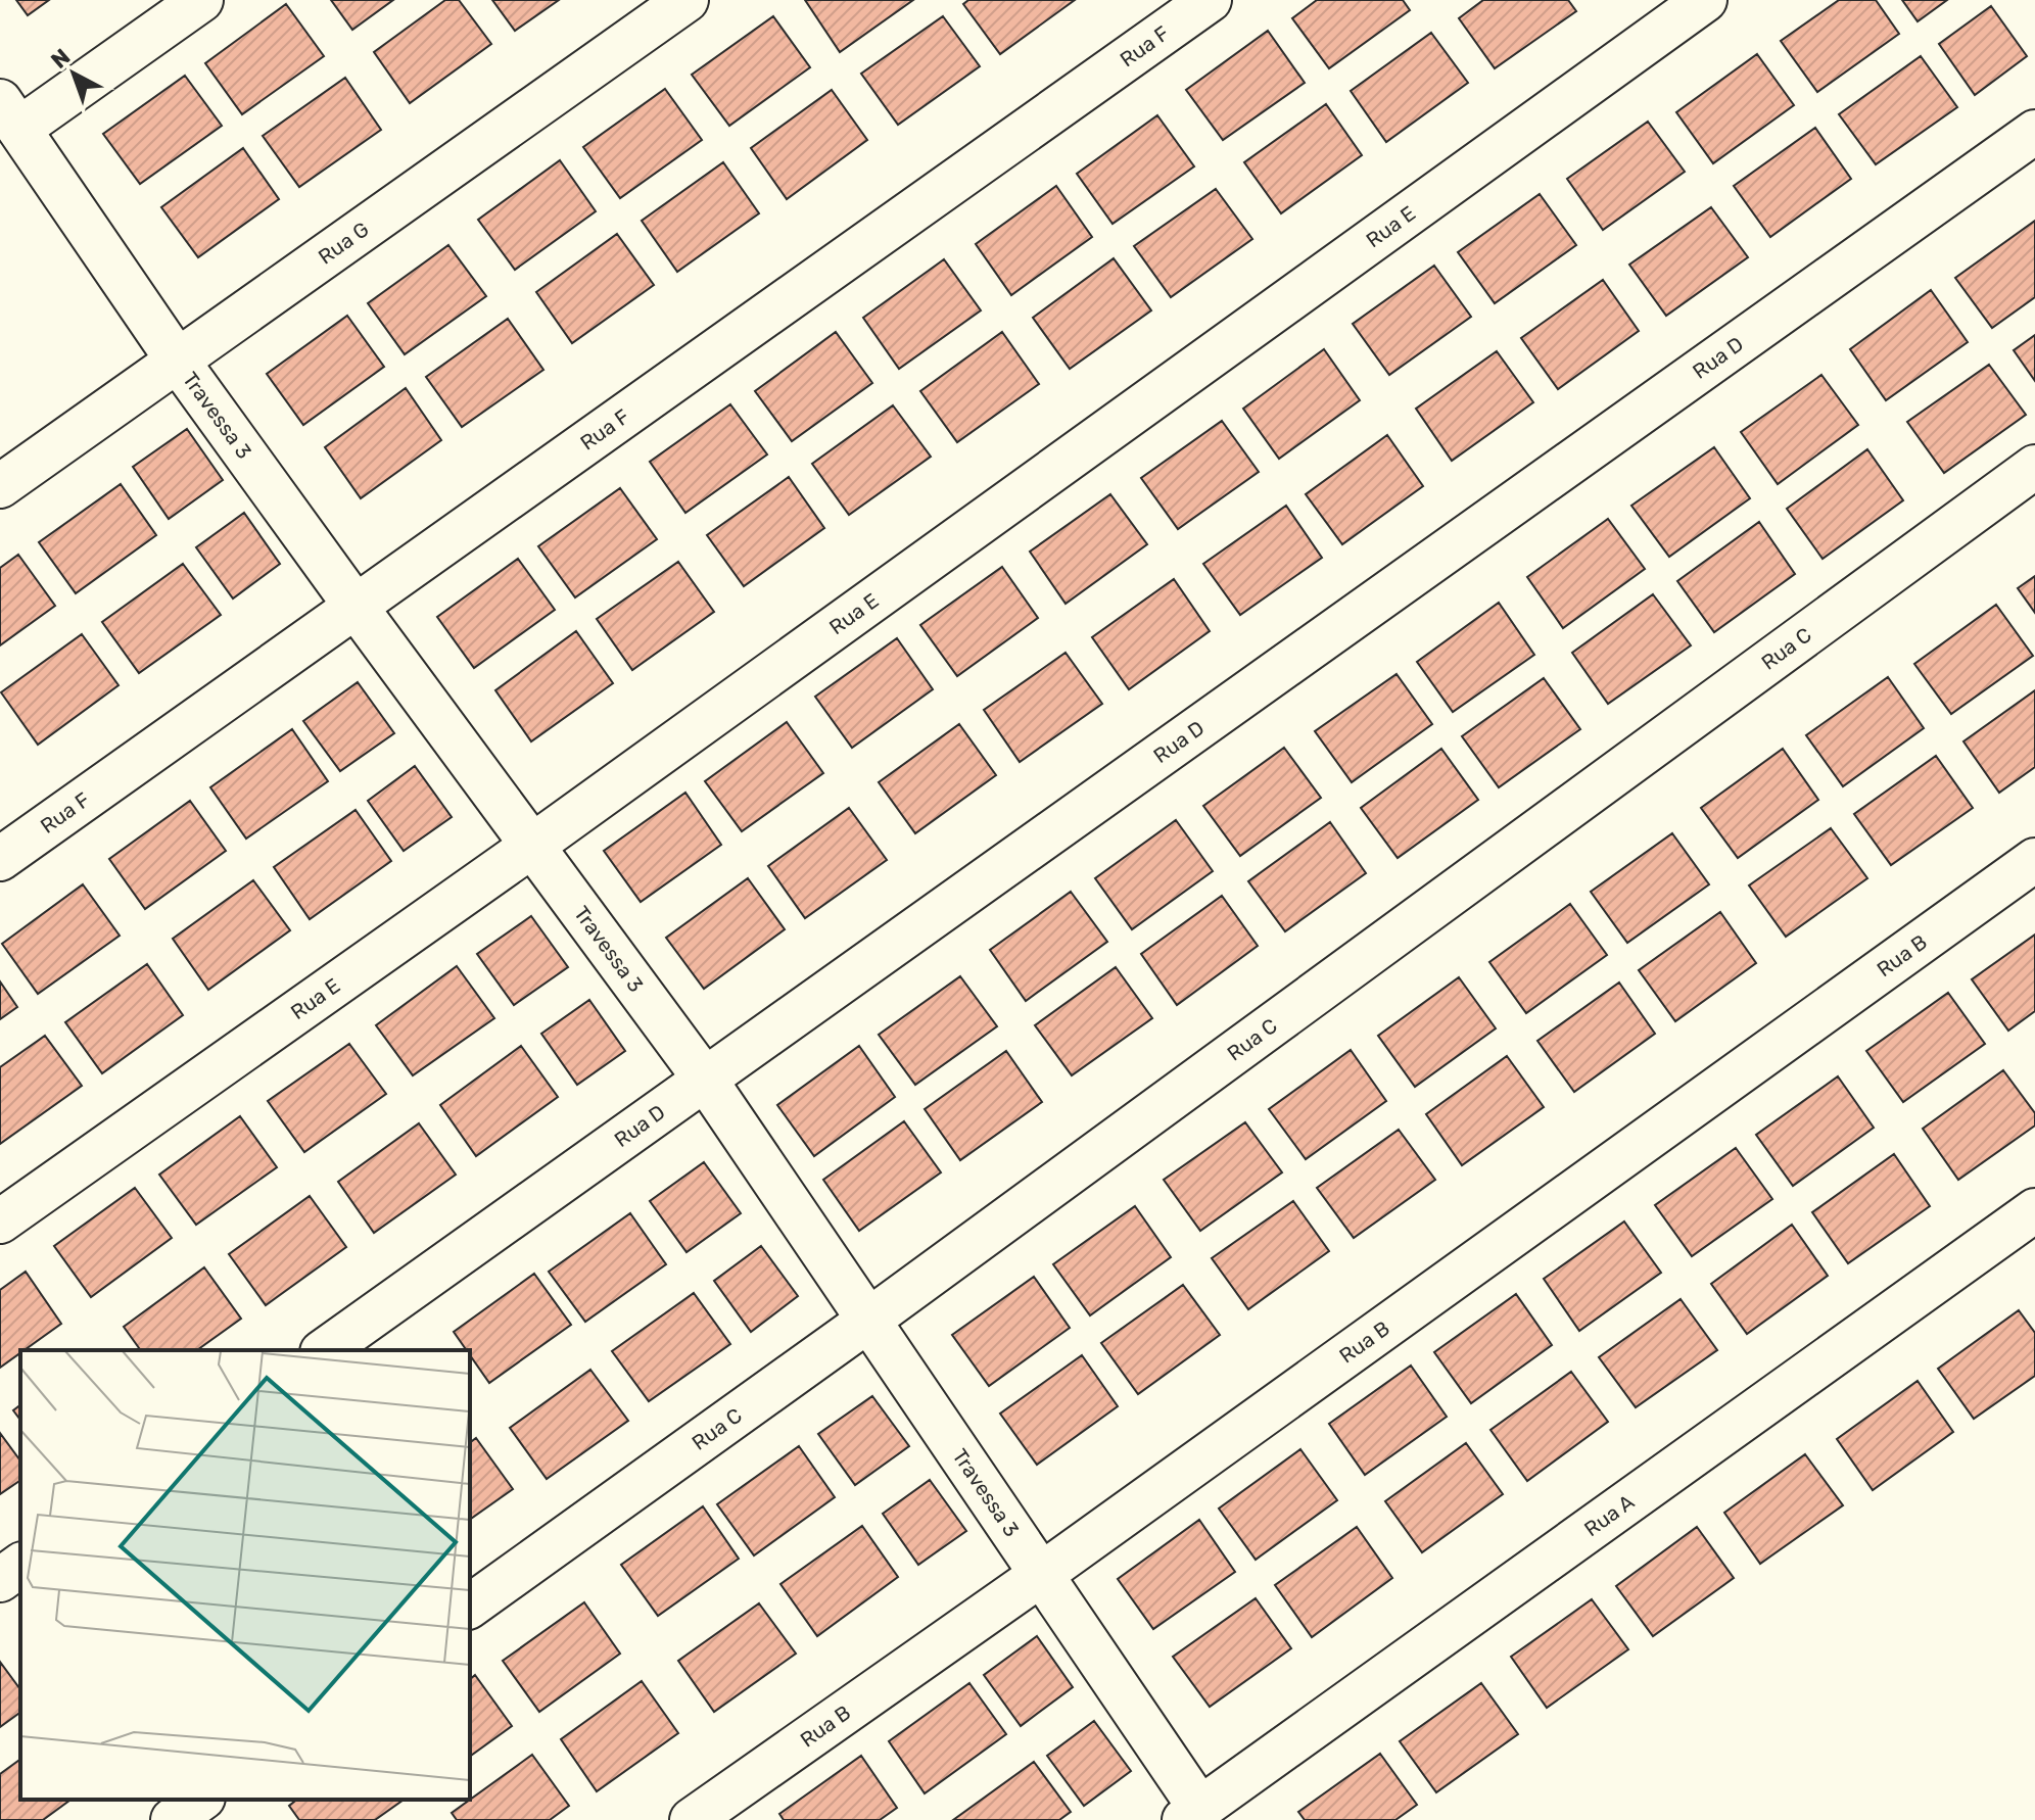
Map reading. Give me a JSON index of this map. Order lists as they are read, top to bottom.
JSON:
{
  "streets": {
    "street": [
      "Rua F",
      "Rua E",
      "Rua G",
      "Rua D",
      "Travessa 3",
      "Rua C",
      "Rua B",
      "Rua A"
    ]
  },
  "crossings": [
    ["Rua F", "Travessa 3"],
    ["Rua E", "Travessa 3"],
    ["Rua G", "Travessa 3"],
    ["Rua D", "Travessa 3"],
    ["Travessa 3", "Rua C"],
    ["Travessa 3", "Rua B"],
    ["Travessa 3", "Rua A"]
  ],
  "north": "top left"
}
